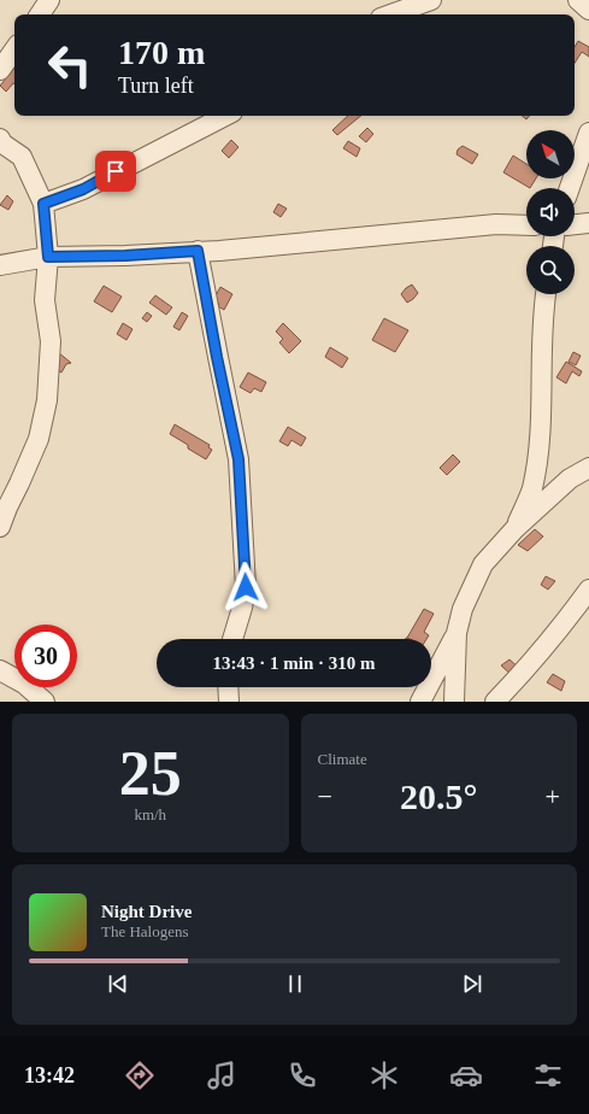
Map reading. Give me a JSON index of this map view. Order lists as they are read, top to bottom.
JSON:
{
  "north": "top left",
  "page": {
    "turn": ["170 m", "Turn left"],
    "limit": "30",
    "trip": "13:43 · 1 min · 310 m",
    "tile": [
      ["25", "km/h"],
      "Climate"
    ],
    "heat": ["−", "20.5°", "+"],
    "song": ["Night Drive", "The Halogens"],
    "tabs": "13:42"
  }
}
